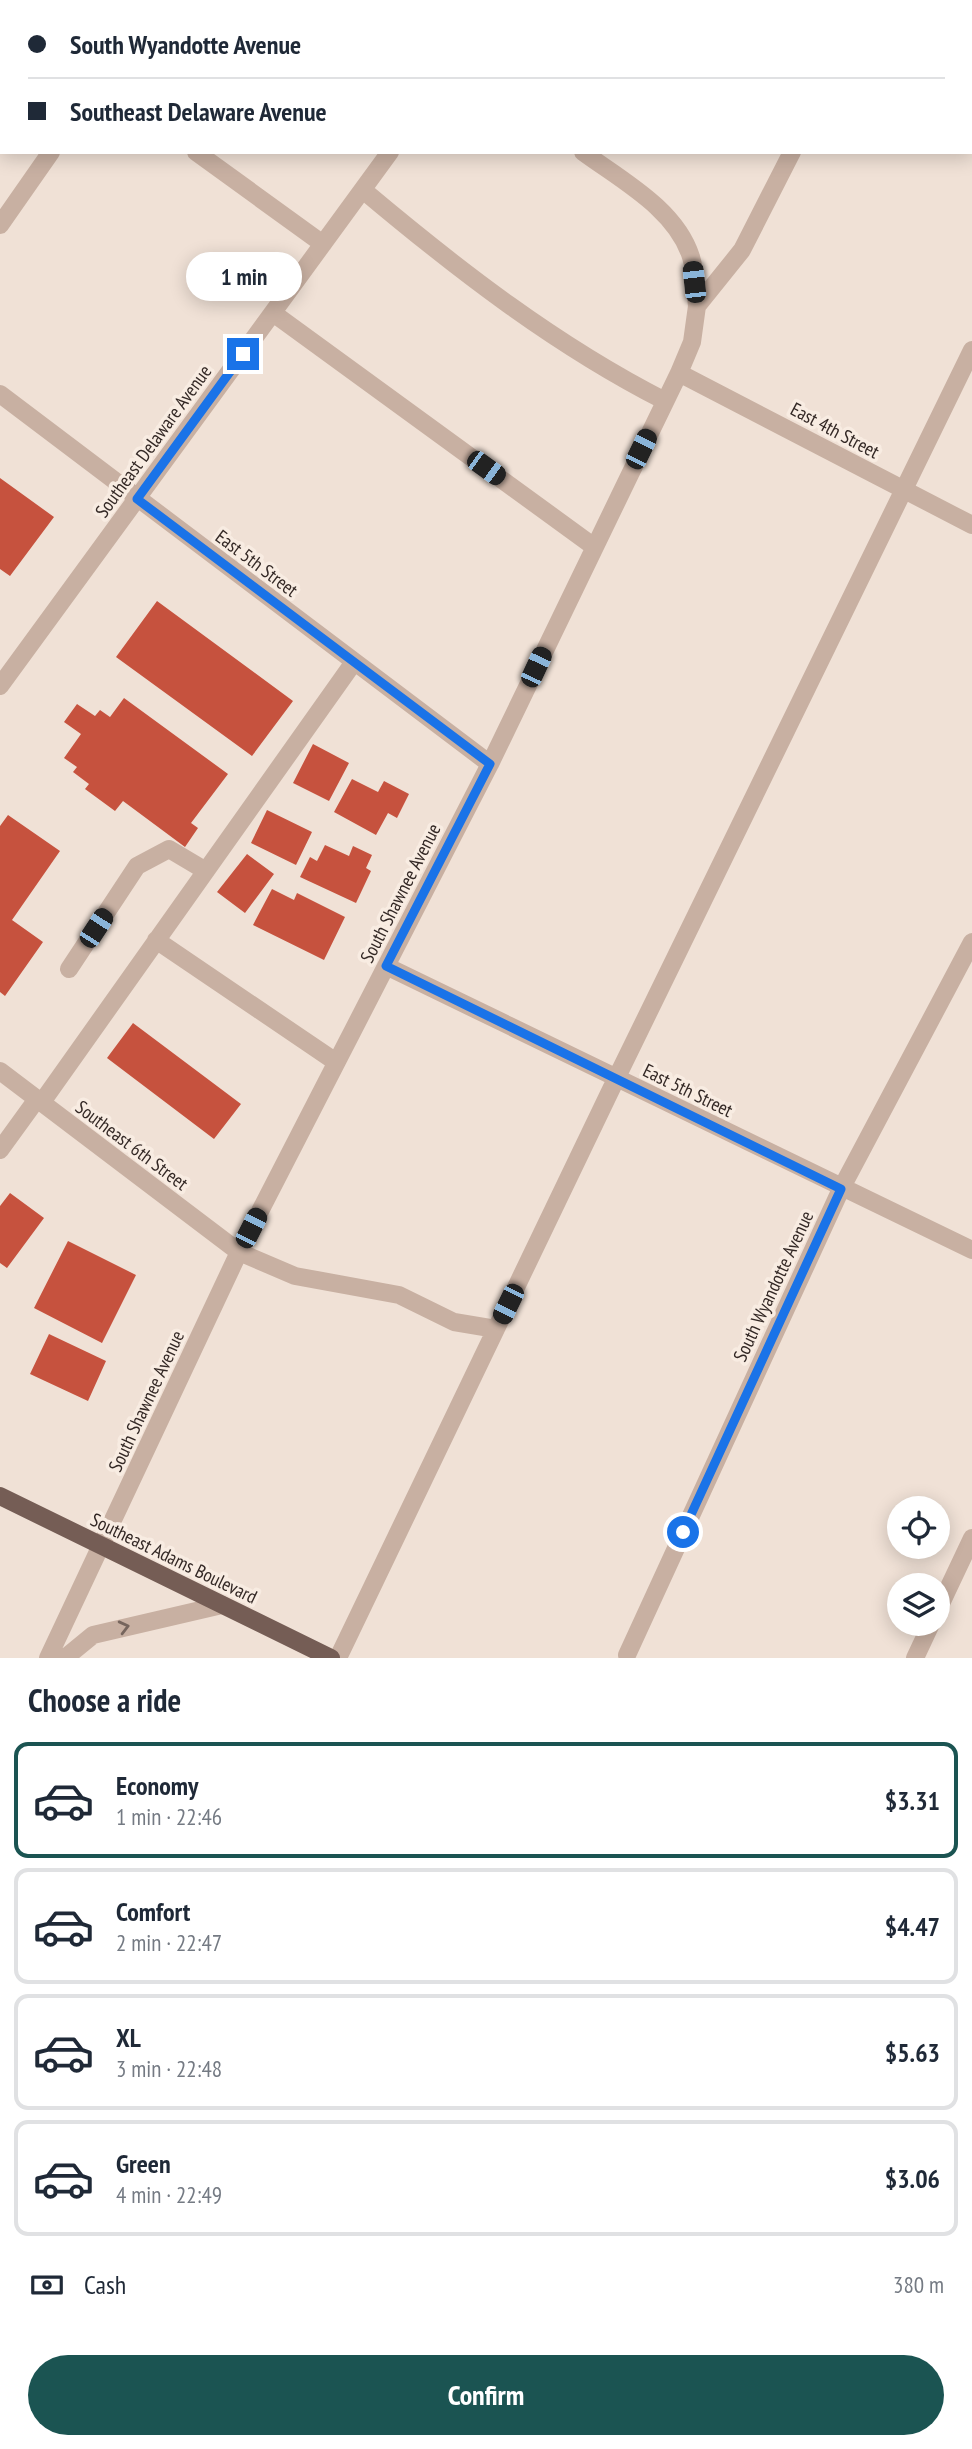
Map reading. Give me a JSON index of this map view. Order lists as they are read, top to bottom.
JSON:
{
  "streets": {
    "main road": ["Southeast Adams Boulevard"],
    "street": [
      "East 4th Street",
      "Southeast Delaware Avenue",
      "East 5th Street",
      "South Shawnee Avenue",
      "Southeast 6th Street",
      "South Wyandotte Avenue"
    ]
  },
  "crossings": [
    ["East 4th Street", "South Shawnee Avenue"],
    ["Southeast Delaware Avenue", "East 5th Street"],
    ["East 5th Street", "South Shawnee Avenue"],
    ["East 5th Street", "South Wyandotte Avenue"],
    ["South Shawnee Avenue", "Southeast 6th Street"],
    ["South Shawnee Avenue", "Southeast Adams Boulevard"]
  ],
  "page": {
    "banner": ["South Wyandotte Avenue", "Southeast Delaware Avenue"],
    "bubble": "1 min",
    "heading": "Choose a ride",
    "list": [
      {
        "name": "Economy",
        "note": "1 min · 22:46",
        "value": "$3.31"
      },
      {
        "name": "Comfort",
        "note": "2 min · 22:47",
        "value": "$4.47"
      },
      {
        "name": "XL",
        "note": "3 min · 22:48",
        "value": "$5.63"
      },
      {
        "name": "Green",
        "note": "4 min · 22:49",
        "value": "$3.06"
      }
    ],
    "pay": ["Cash", "380 m"],
    "buttons": "Confirm"
  }
}
